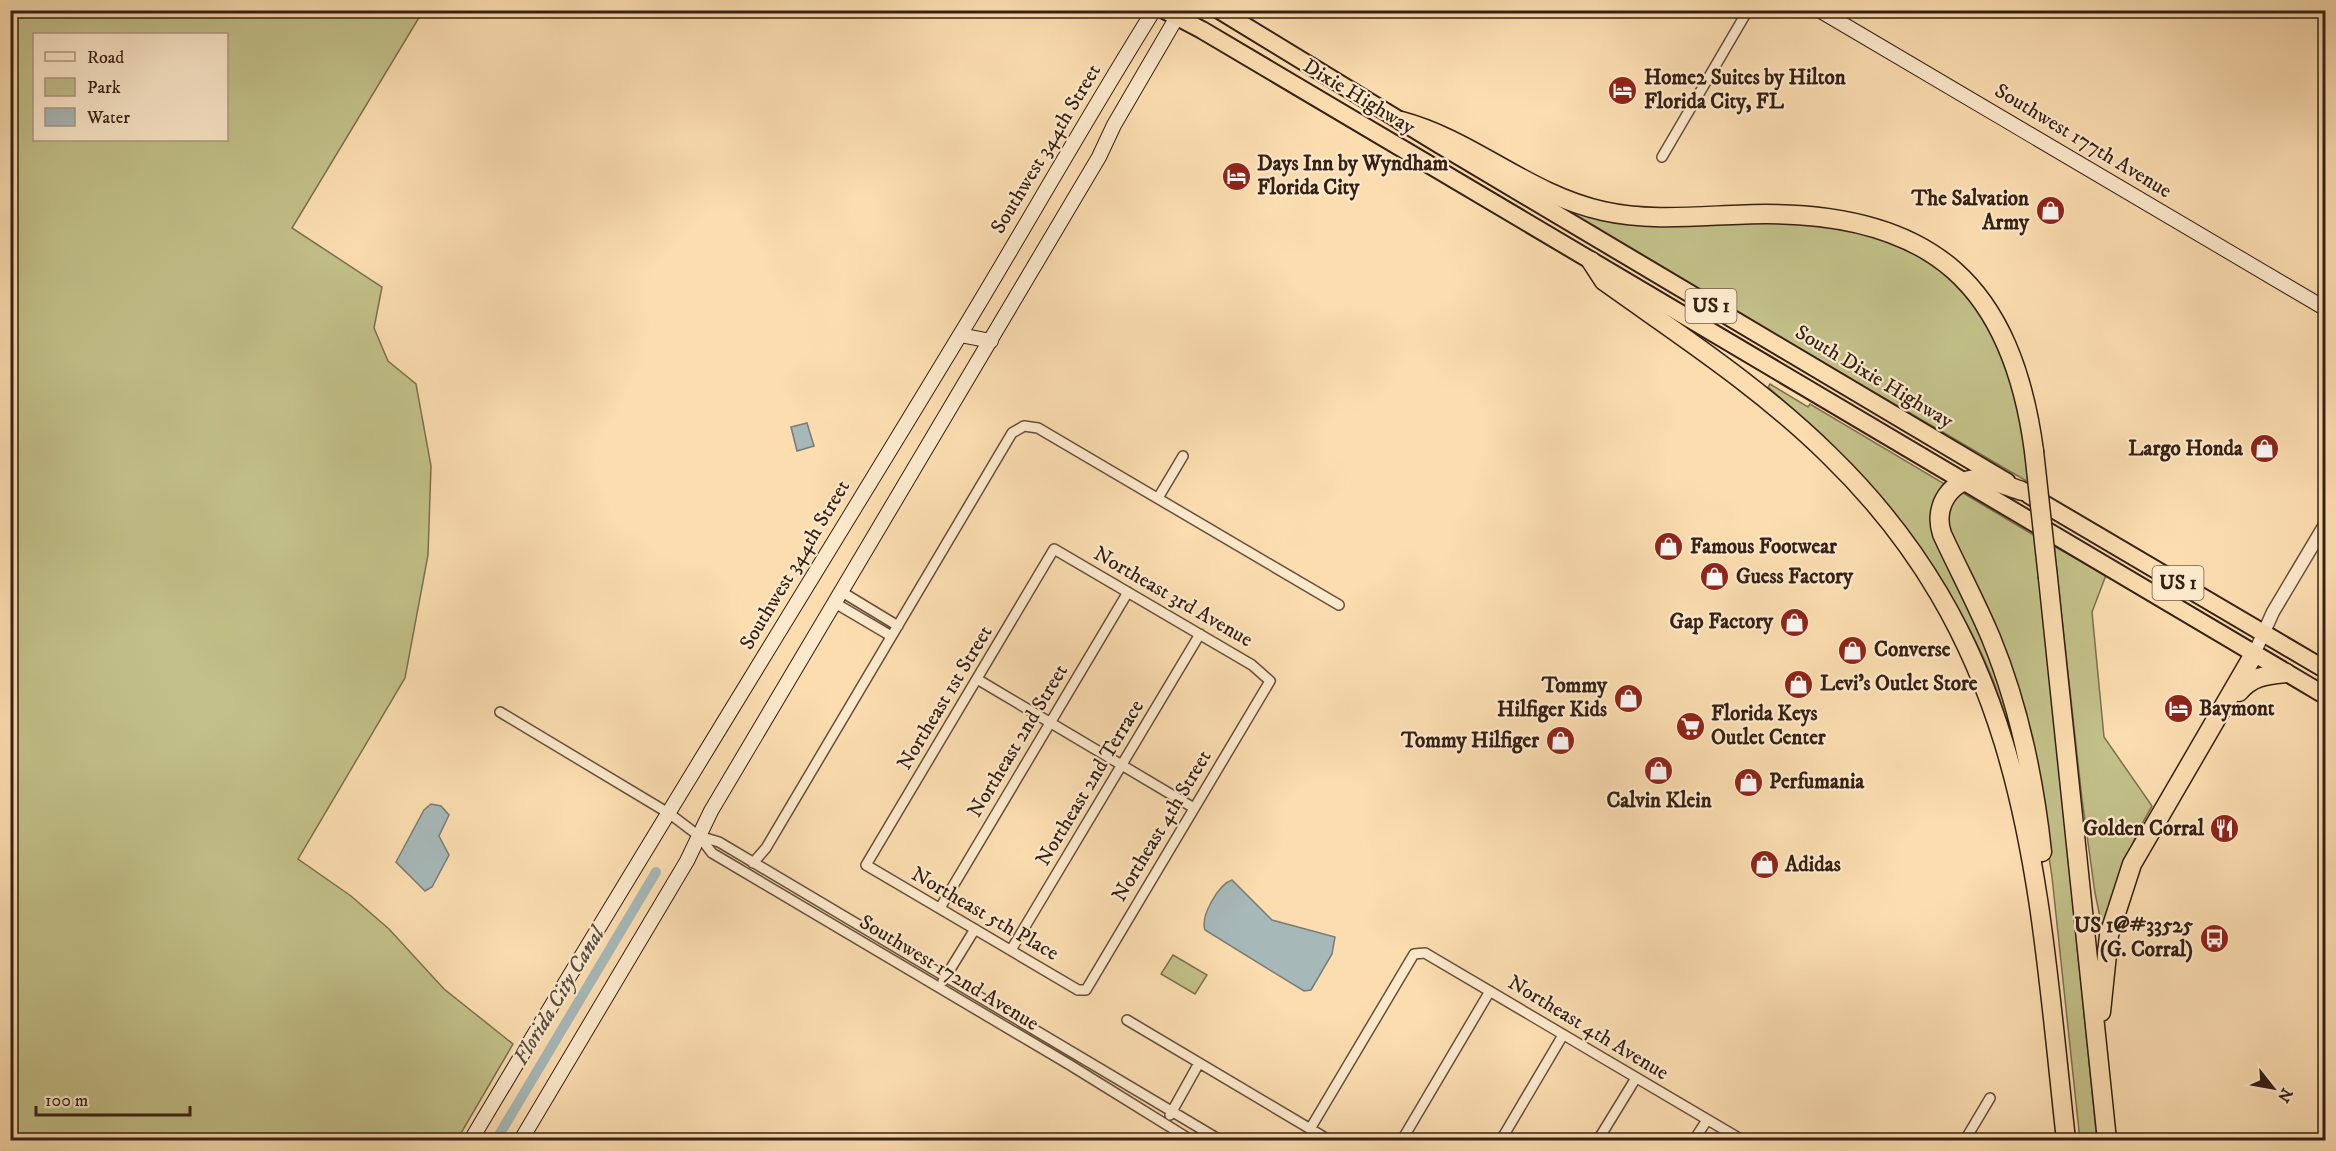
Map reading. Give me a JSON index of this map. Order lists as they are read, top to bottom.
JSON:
{
  "streets": {
    "highway": ["Dixie Highway", "US 1", "South Dixie Highway"],
    "main road": ["Southwest 177th Avenue", "Southwest 344th Street"],
    "street": [
      "Northeast 3rd Avenue",
      "Northeast 1st Street",
      "Northeast 2nd Street",
      "Northeast 2nd Terrace",
      "Northeast 4th Street",
      "Northeast 5th Place",
      "Southwest 172nd Avenue",
      "Northeast 4th Avenue"
    ]
  },
  "crossings": [
    ["Dixie Highway", "South Dixie Highway"],
    ["Southwest 344th Street", "Southwest 172nd Avenue"],
    ["Northeast 3rd Avenue", "Northeast 1st Street"],
    ["Northeast 3rd Avenue", "Northeast 2nd Street"],
    ["Northeast 3rd Avenue", "Northeast 2nd Terrace"],
    ["Northeast 3rd Avenue", "Northeast 4th Street"],
    ["Northeast 1st Street", "Northeast 5th Place"],
    ["Northeast 2nd Street", "Northeast 5th Place"],
    ["Northeast 2nd Terrace", "Northeast 5th Place"],
    ["Northeast 4th Street", "Northeast 5th Place"]
  ],
  "water": ["Florida City Canal"],
  "places": {
    "hotel": ["Home2 Suites by Hilton Florida City, FL", "Days Inn by Wyndham Florida City", "Baymont"],
    "shop": [
      "The Salvation Army",
      "Largo Honda",
      "Famous Footwear",
      "Guess Factory",
      "Gap Factory",
      "Converse",
      "Levi's Outlet Store",
      "Tommy Hilfiger Kids",
      "Tommy Hilfiger",
      "Calvin Klein",
      "Perfumania",
      "Adidas"
    ],
    "supermarket": ["Florida Keys Outlet Center"],
    "restaurant": ["Golden Corral"],
    "bus stop": ["US 1@#33525 (G. Corral)"]
  },
  "legend": ["Road", "Park", "Water"],
  "scale_bar": "100 m",
  "north": "bottom right"
}
